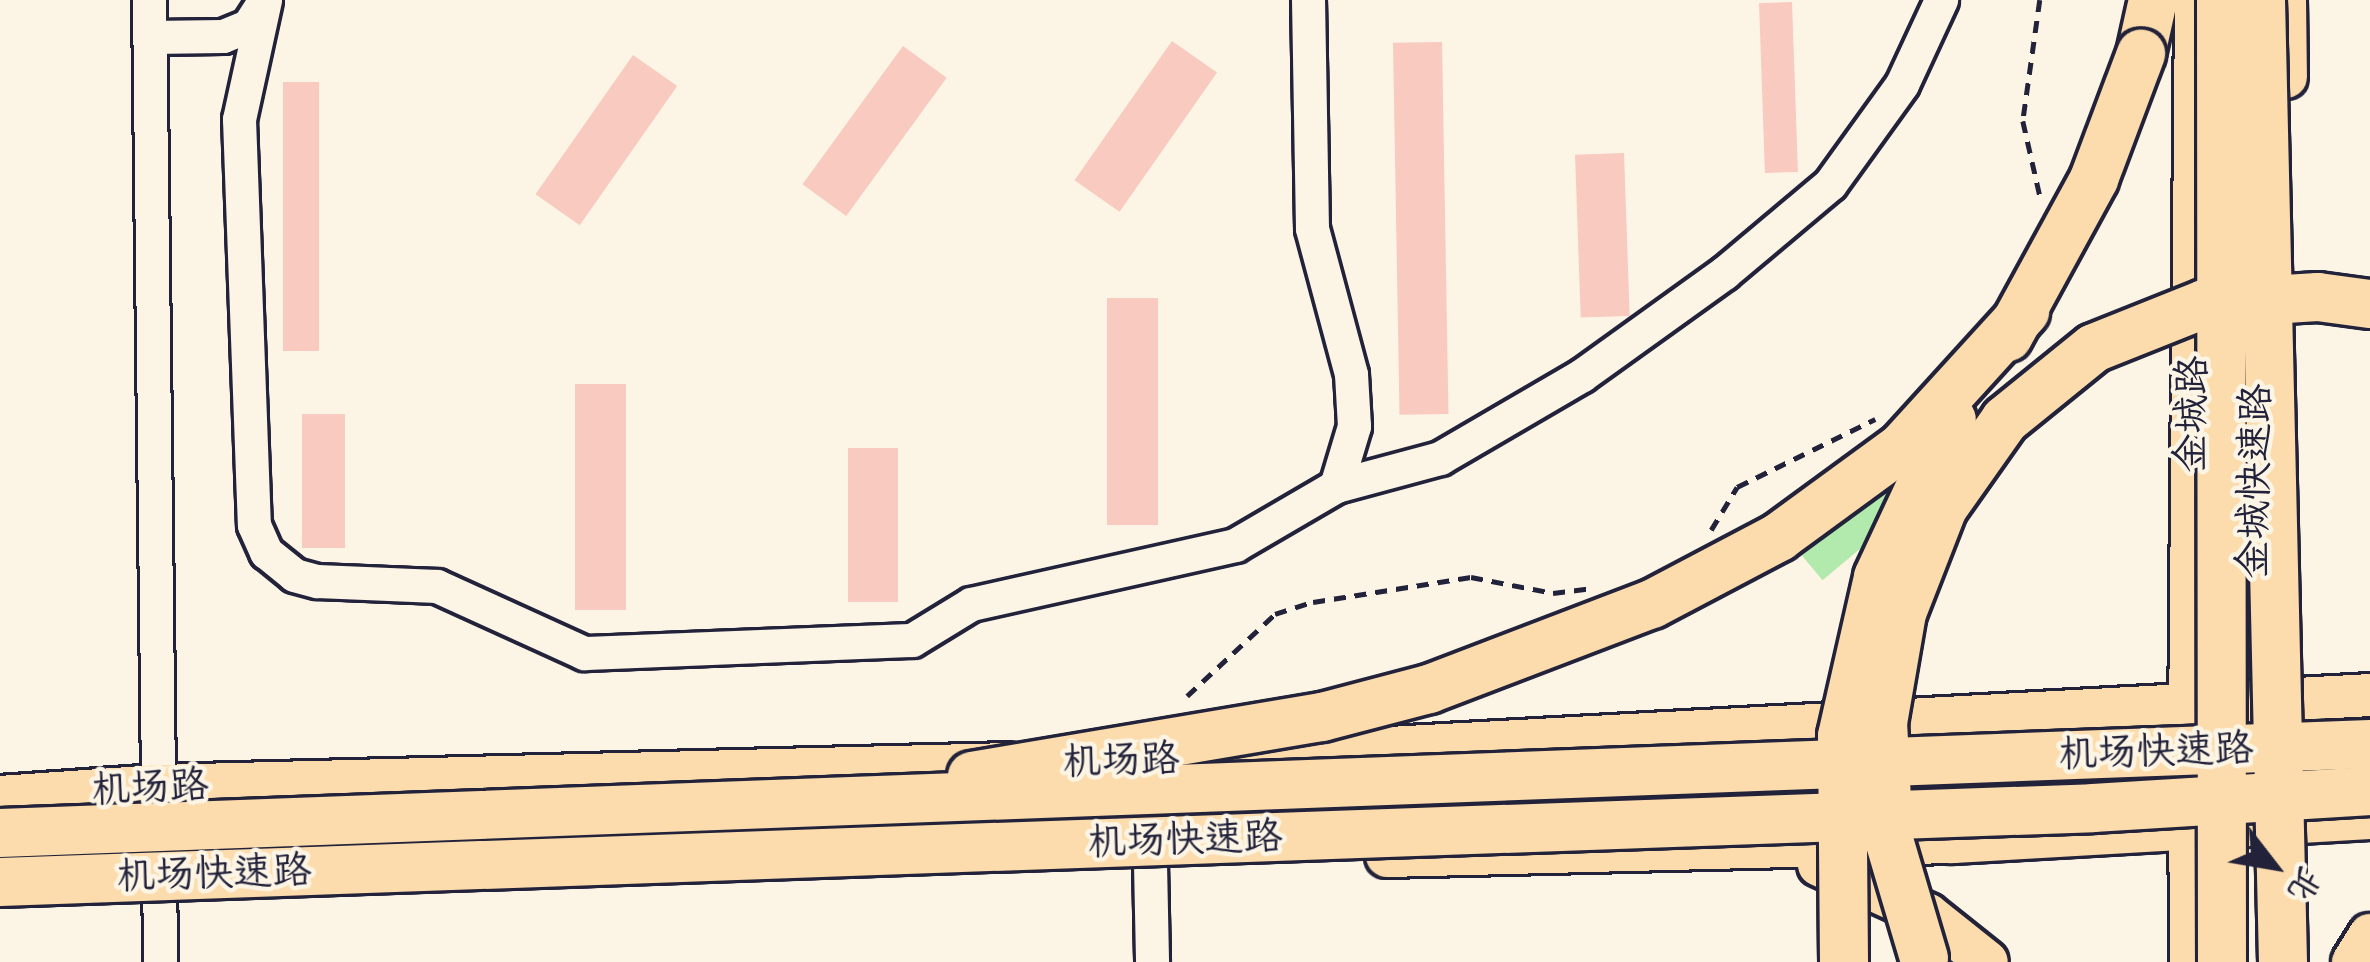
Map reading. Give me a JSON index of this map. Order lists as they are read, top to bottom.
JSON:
{
  "streets": {
    "highway": ["金城快速路", "机场快速路"],
    "main road": ["金城路", "机场路"]
  },
  "crossings": [
    ["金城路", "机场路"]
  ],
  "north": "bottom right"
}
